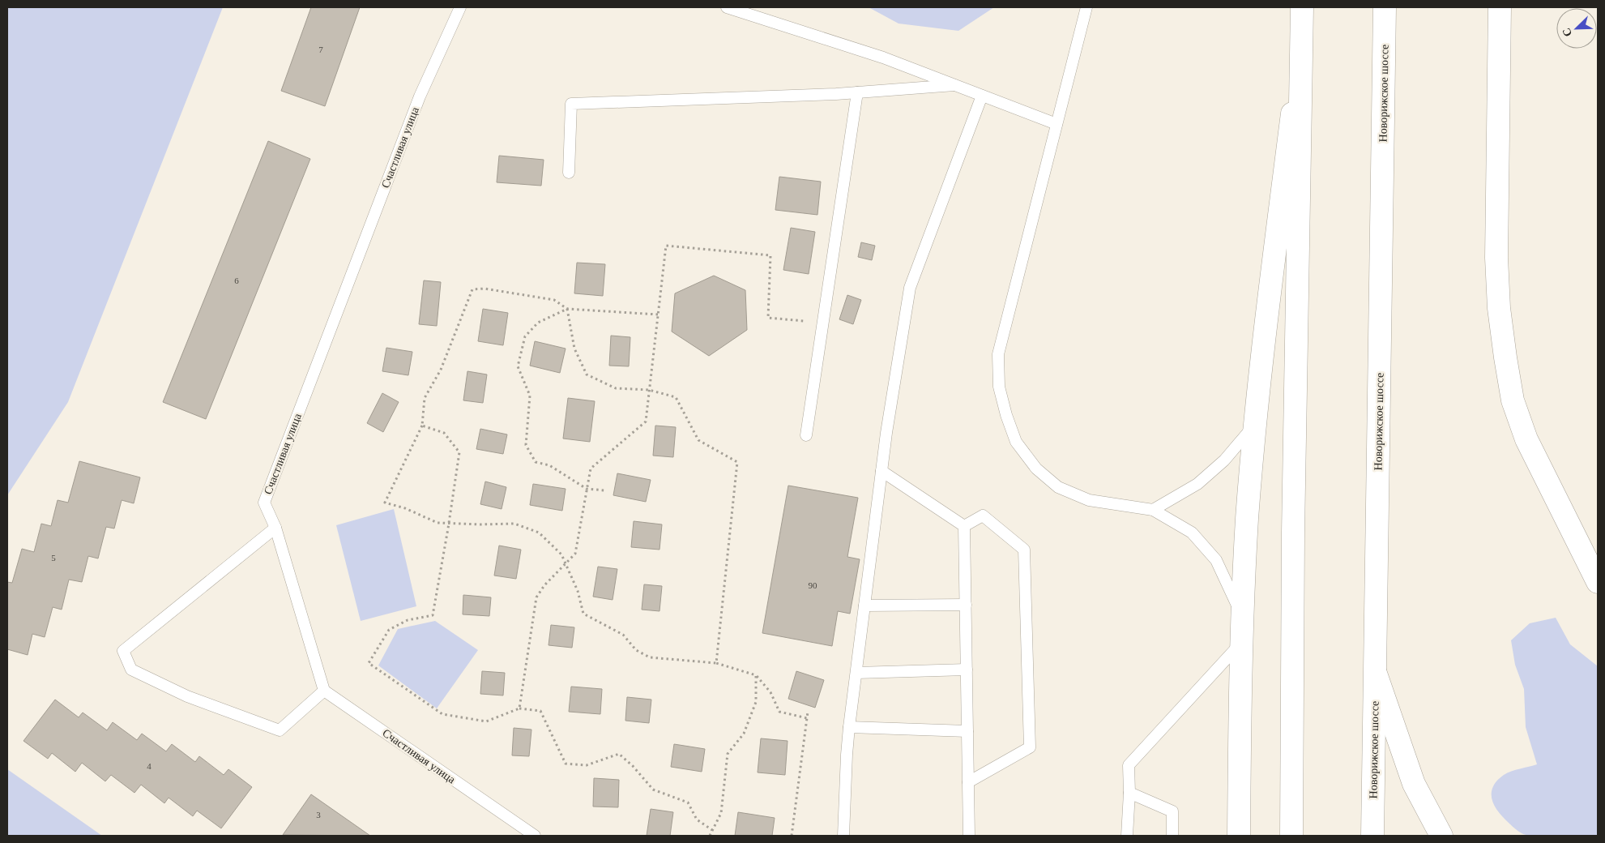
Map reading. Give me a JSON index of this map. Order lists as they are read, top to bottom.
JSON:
{
  "streets": {
    "main road": ["Новорижское шоссе"],
    "lane": ["Счастливая улица"]
  },
  "house_numbers": [
    "7",
    "6",
    "5",
    "90",
    "4",
    "3"
  ],
  "north": "bottom left"
}
